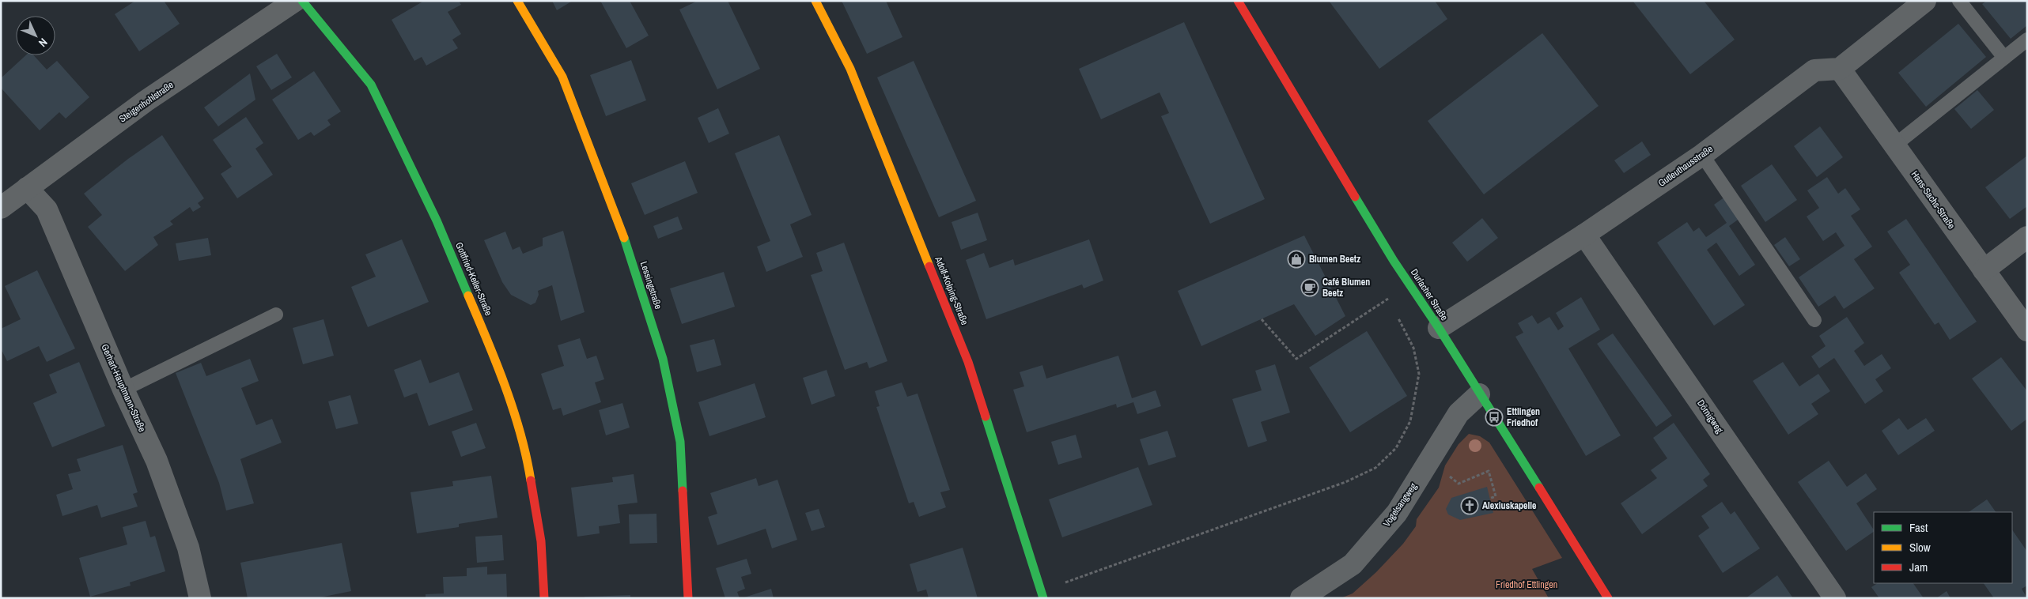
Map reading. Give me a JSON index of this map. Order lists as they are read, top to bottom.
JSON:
{
  "streets": {
    "street": [
      "Steigenhohlstraße",
      "Gutleuthausstraße",
      "Hans-Sachs-Straße",
      "Gottfried-Keller-Straße",
      "Lessingstraße",
      "Adolf-Kolping-Straße",
      "Durlacher Straße",
      "Gerhart-Hauptmann-Straße",
      "Dörnigweg",
      "Vogelsangweg"
    ]
  },
  "crossings": [
    ["Steigenhohlstraße", "Gerhart-Hauptmann-Straße"],
    ["Gutleuthausstraße", "Hans-Sachs-Straße"],
    ["Gutleuthausstraße", "Durlacher Straße"],
    ["Gutleuthausstraße", "Dörnigweg"],
    ["Durlacher Straße", "Vogelsangweg"]
  ],
  "parks": ["Friedhof Ettlingen"],
  "places": {
    "shop": ["Blumen Beetz"],
    "cafe": ["Café Blumen Beetz"],
    "bus stop": ["Ettlingen Friedhof"],
    "church": ["Alexiuskapelle"]
  },
  "legend": ["Fast", "Slow", "Jam"],
  "north": "bottom right"
}
